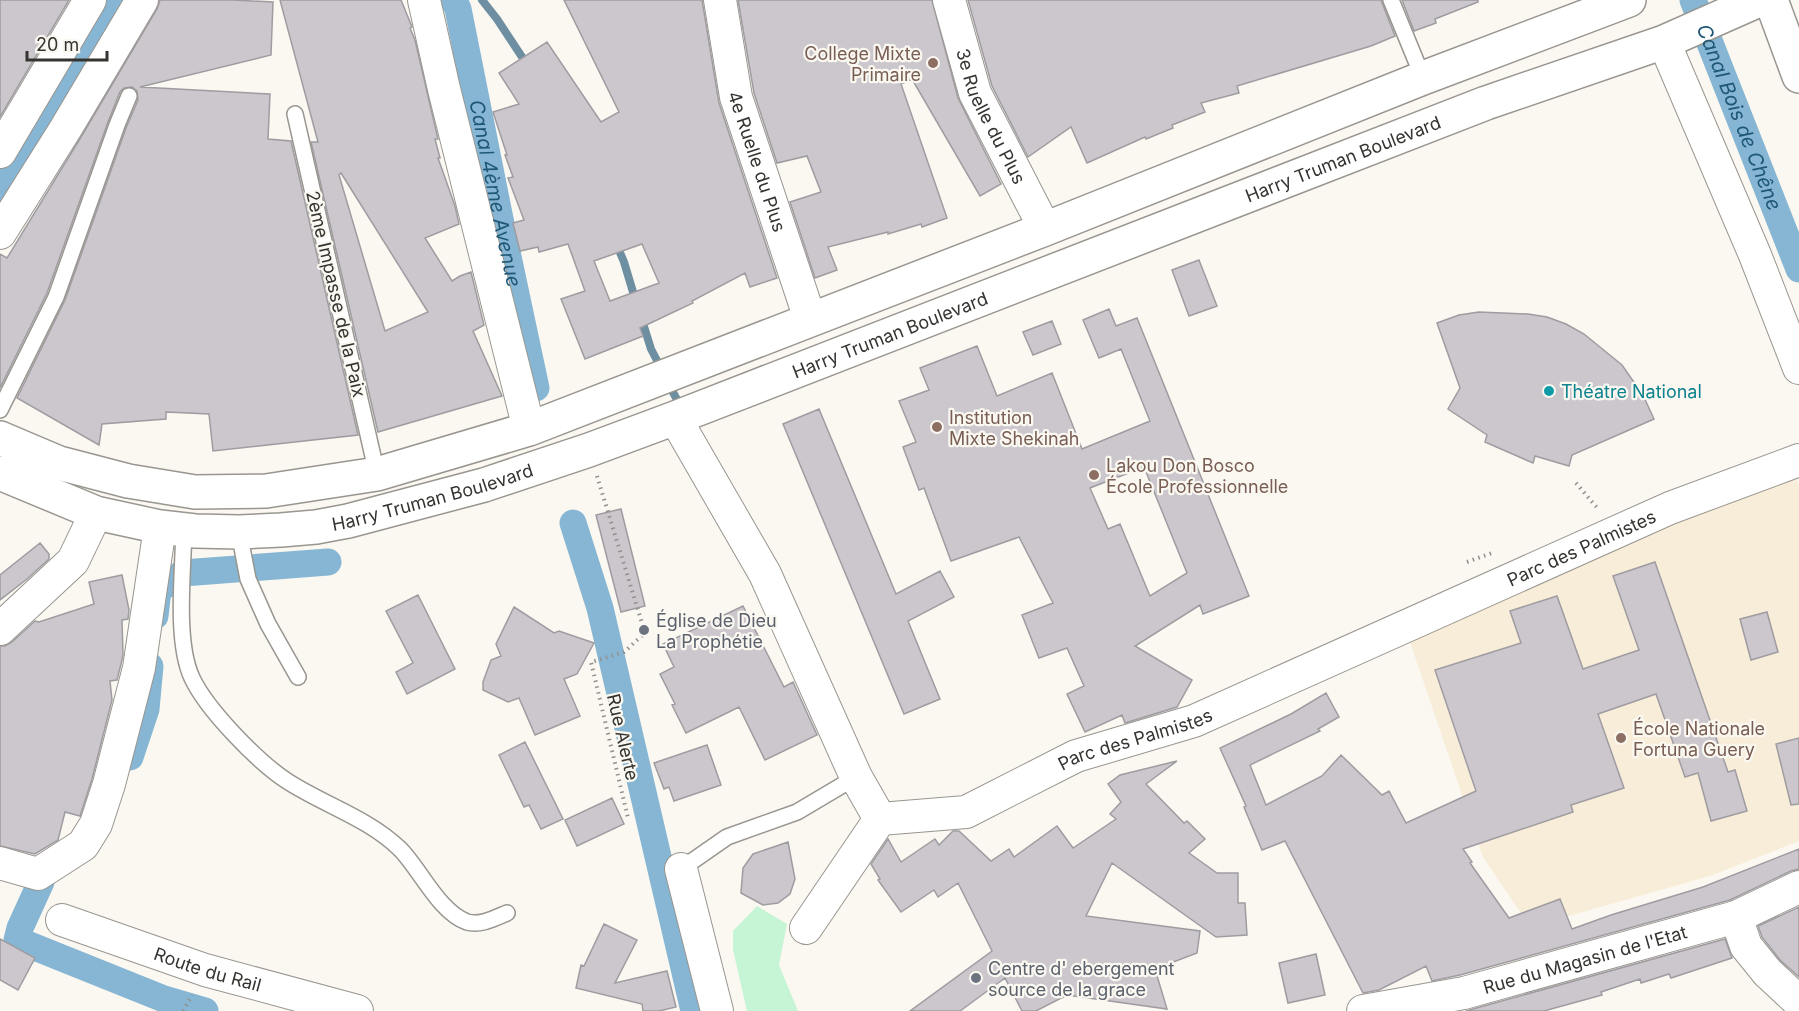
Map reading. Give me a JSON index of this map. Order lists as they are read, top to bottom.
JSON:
{
  "streets": {
    "main road": ["Harry Truman Boulevard"],
    "street": [
      "3e Ruelle du Plus",
      "4e Ruelle du Plus",
      "Parc des Palmistes",
      "Rue du Magasin de l'Etat",
      "Route du Rail"
    ],
    "lane": ["2ème Impasse de la Paix"],
    "path": ["Rue Alerte"]
  },
  "crossings": [
    ["3e Ruelle du Plus", "Harry Truman Boulevard"],
    ["Harry Truman Boulevard", "4e Ruelle du Plus"],
    ["Harry Truman Boulevard", "2ème Impasse de la Paix"],
    ["Harry Truman Boulevard", "Rue Alerte"]
  ],
  "water": ["Canal Bois de Chêne", "Canal 4ème Avenue"],
  "places": [
    "College Mixte Primaire",
    "Théatre National",
    "Institution Mixte Shekinah",
    "Lakou Don Bosco École Professionnelle",
    "Église de Dieu La Prophétie",
    "École Nationale Fortuna Guery",
    "Centre d' ebergement source de la grace"
  ],
  "scale_bar": "20 m"
}
